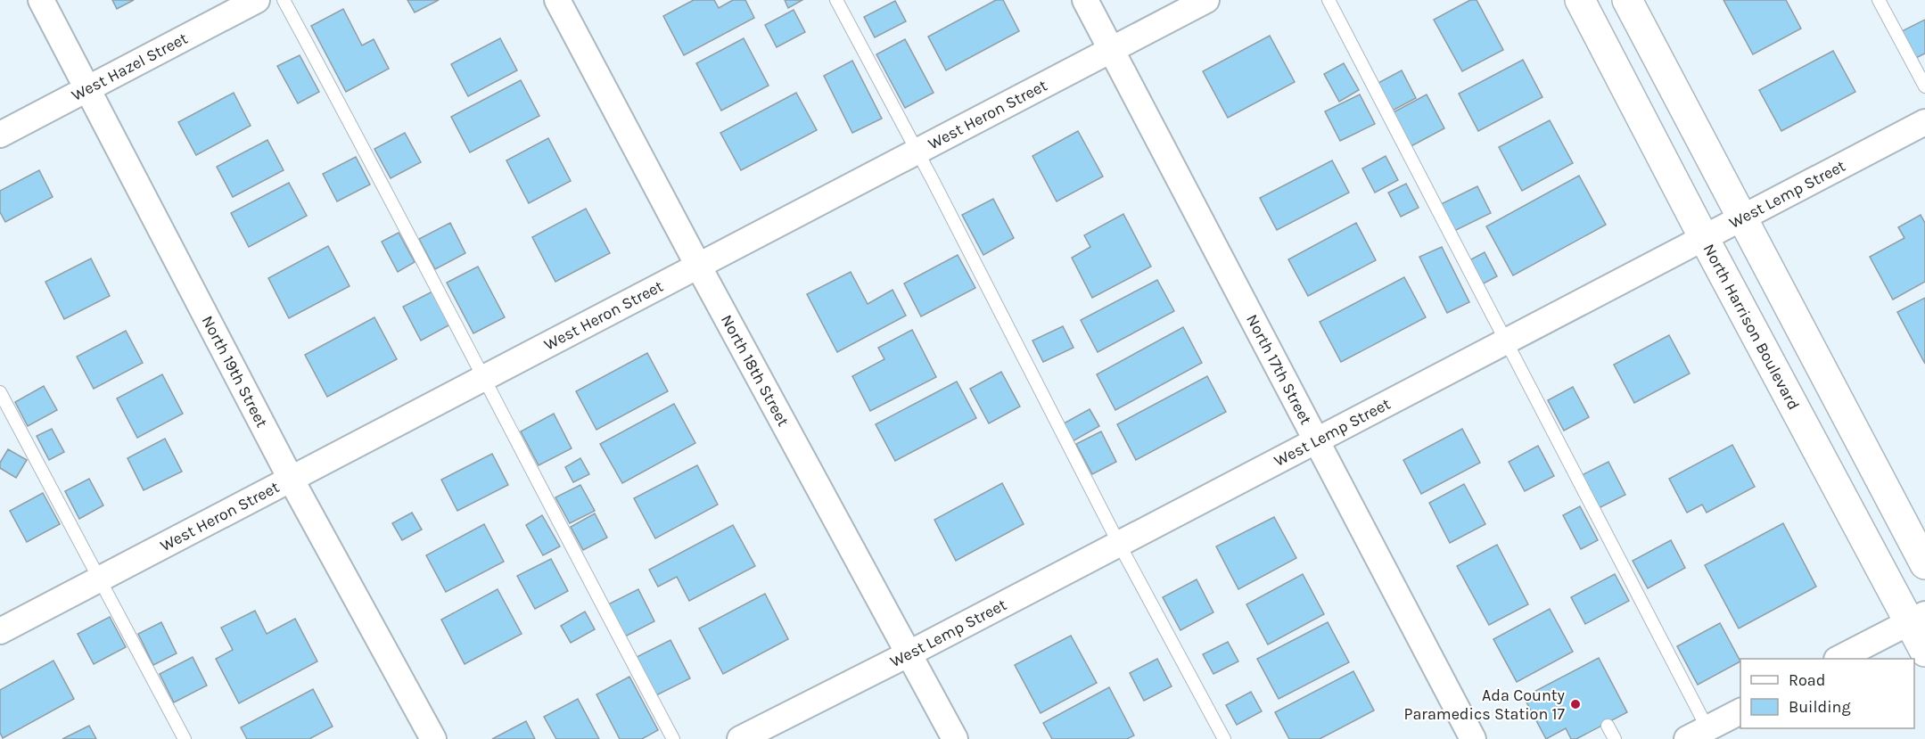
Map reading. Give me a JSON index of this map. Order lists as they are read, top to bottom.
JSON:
{
  "streets": {
    "street": [
      "West Hazel Street",
      "West Heron Street",
      "West Lemp Street",
      "North Harrison Boulevard",
      "North 17th Street",
      "North 18th Street",
      "North 19th Street"
    ]
  },
  "crossings": [
    ["West Hazel Street", "North 19th Street"],
    ["West Heron Street", "North 17th Street"],
    ["West Heron Street", "North 18th Street"],
    ["West Heron Street", "North 19th Street"],
    ["West Lemp Street", "North Harrison Boulevard"],
    ["West Lemp Street", "North 17th Street"],
    ["West Lemp Street", "North 18th Street"]
  ],
  "places": ["Ada County Paramedics Station 17"],
  "legend": ["Road", "Building"]
}
